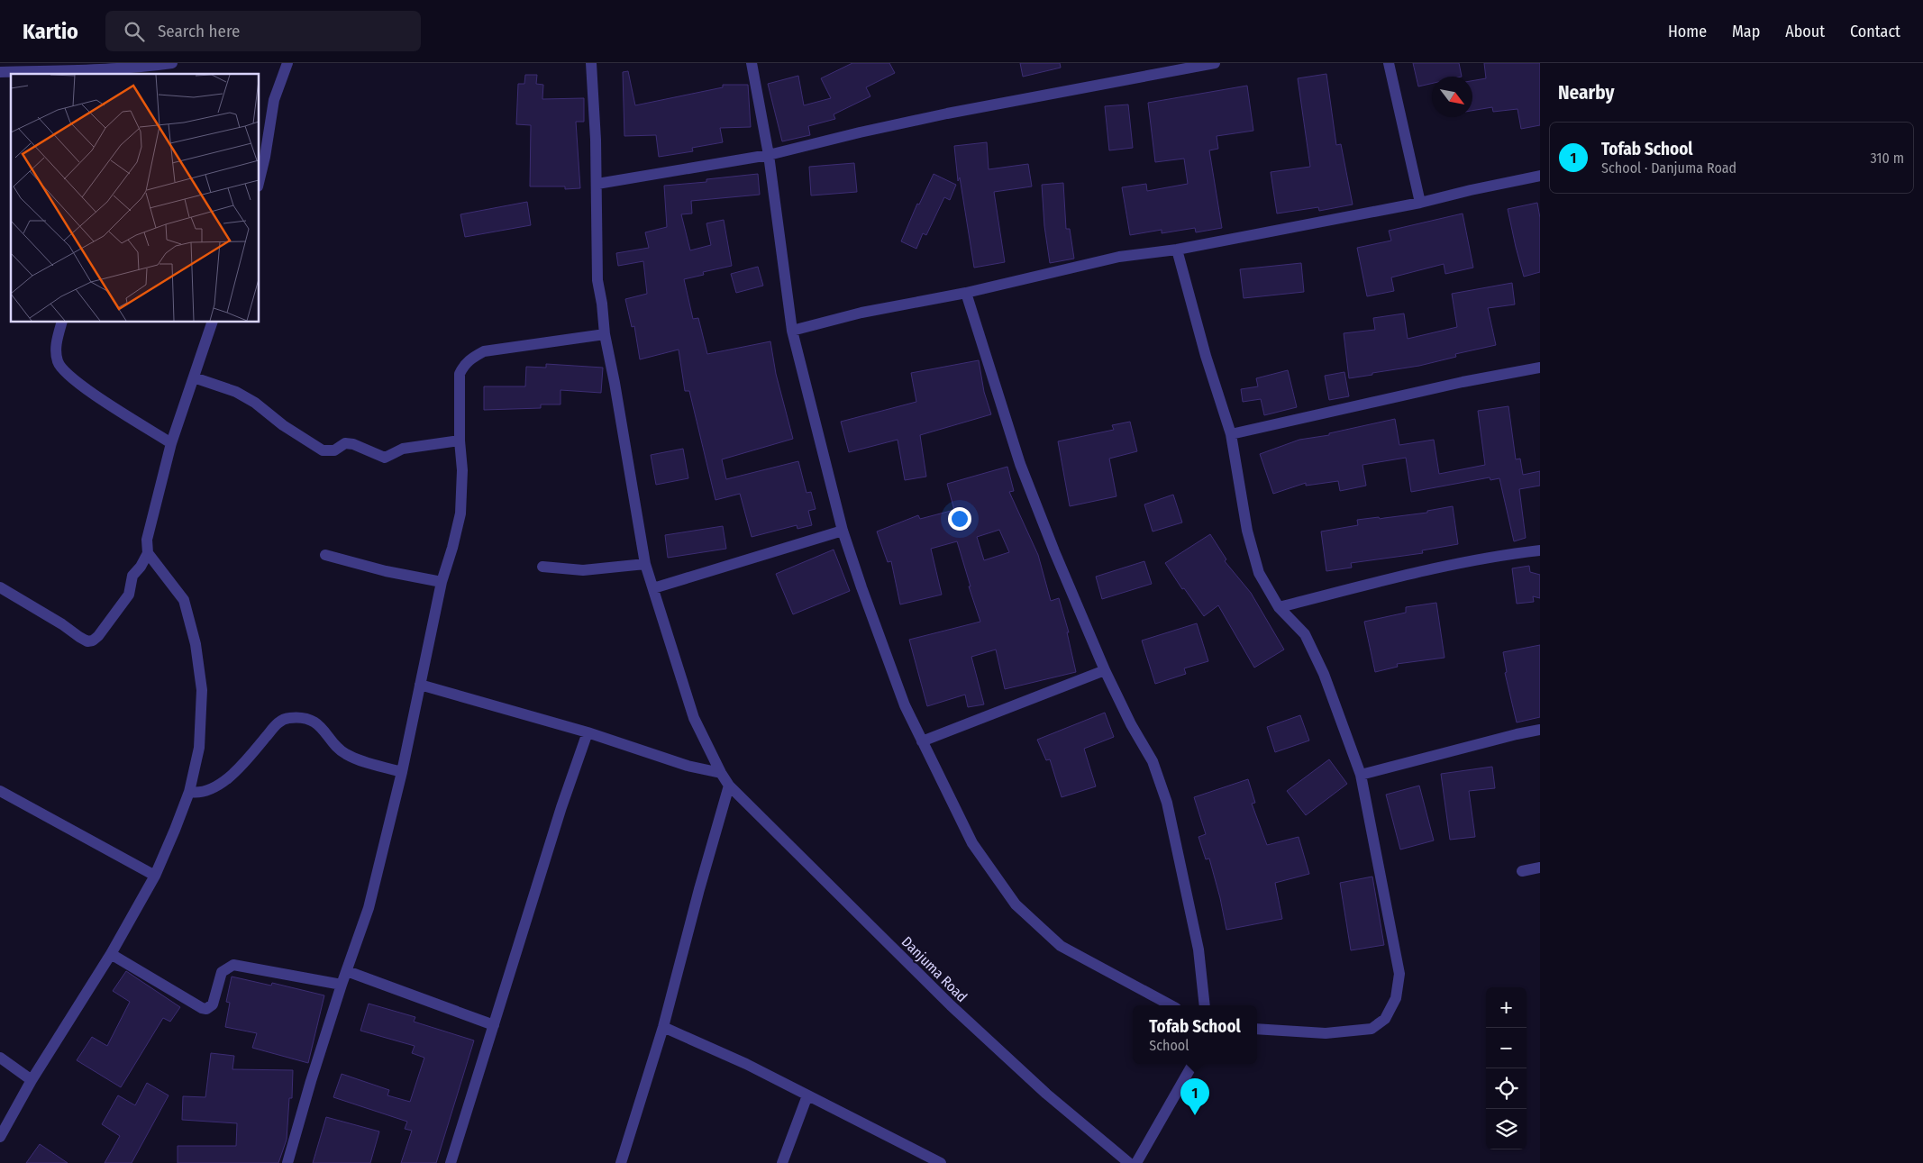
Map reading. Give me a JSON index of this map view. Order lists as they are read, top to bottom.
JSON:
{
  "streets": {
    "street": ["Danjuma Road"]
  },
  "north": "bottom right",
  "page": {
    "header": "Kartio",
    "search": "Search here",
    "nav": [
      "Home",
      "Map",
      "About",
      "Contact"
    ],
    "heading": "Nearby",
    "list": [
      {
        "mark": "1",
        "name": "Tofab School",
        "note": "School · Danjuma Road",
        "value": "310 m"
      }
    ],
    "map_buttons": ["+", "−"],
    "popup": ["Tofab School", "School"],
    "pins": "1"
  }
}
